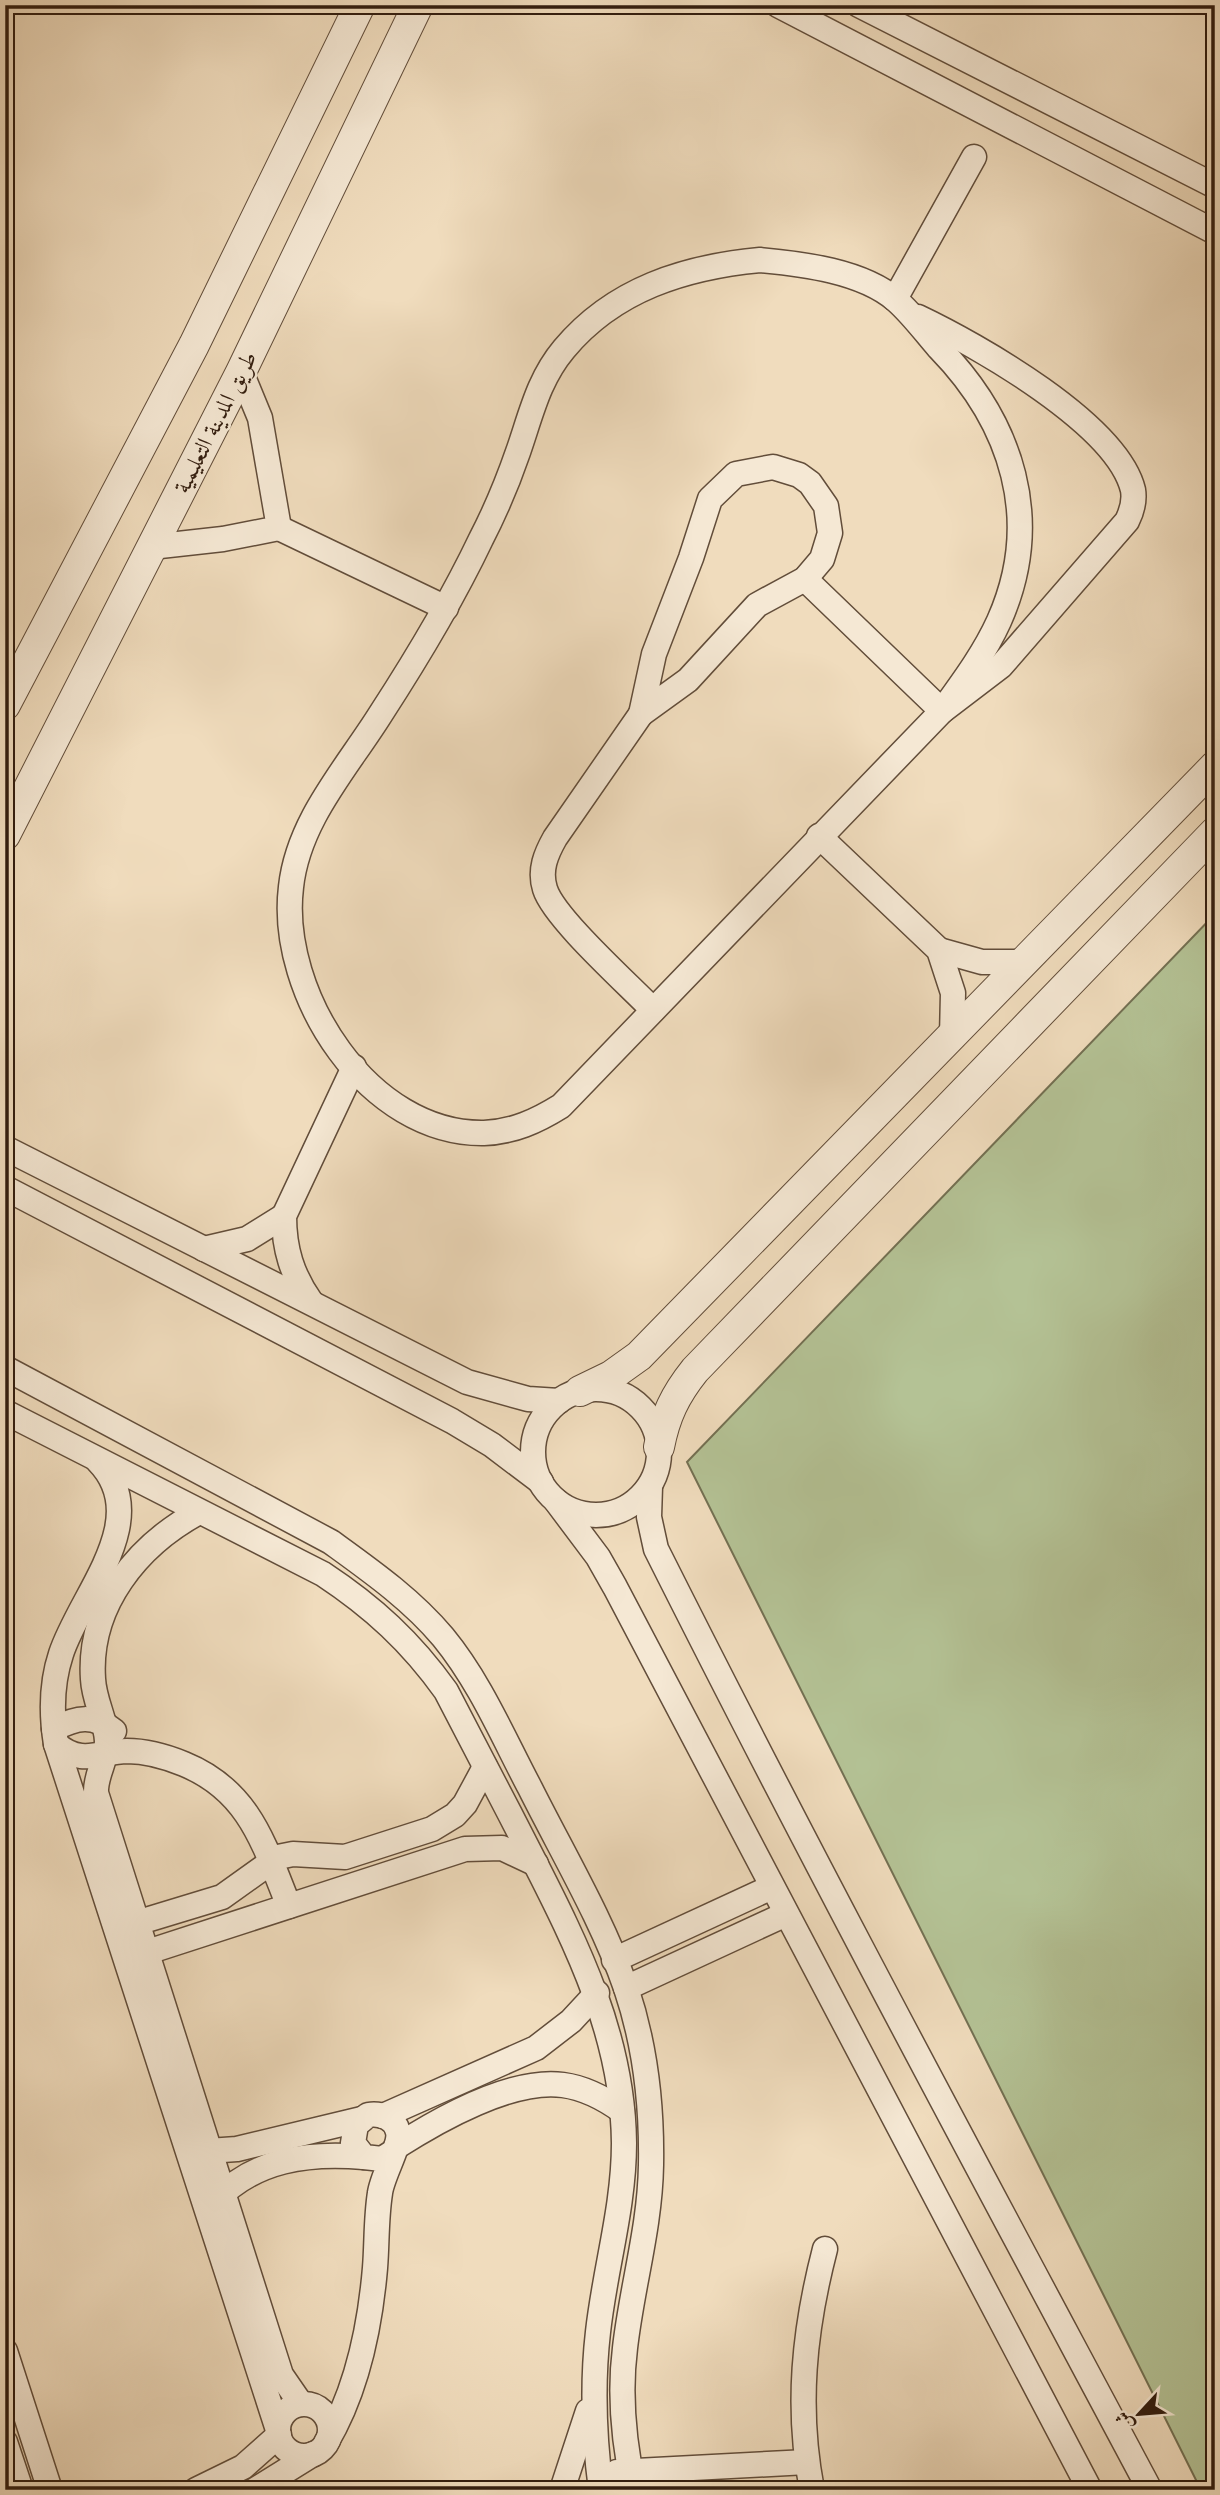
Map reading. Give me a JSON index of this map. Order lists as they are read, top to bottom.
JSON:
{
  "streets": {
    "street": ["طريق المدينة التعليمية"]
  },
  "north": "bottom left"
}
